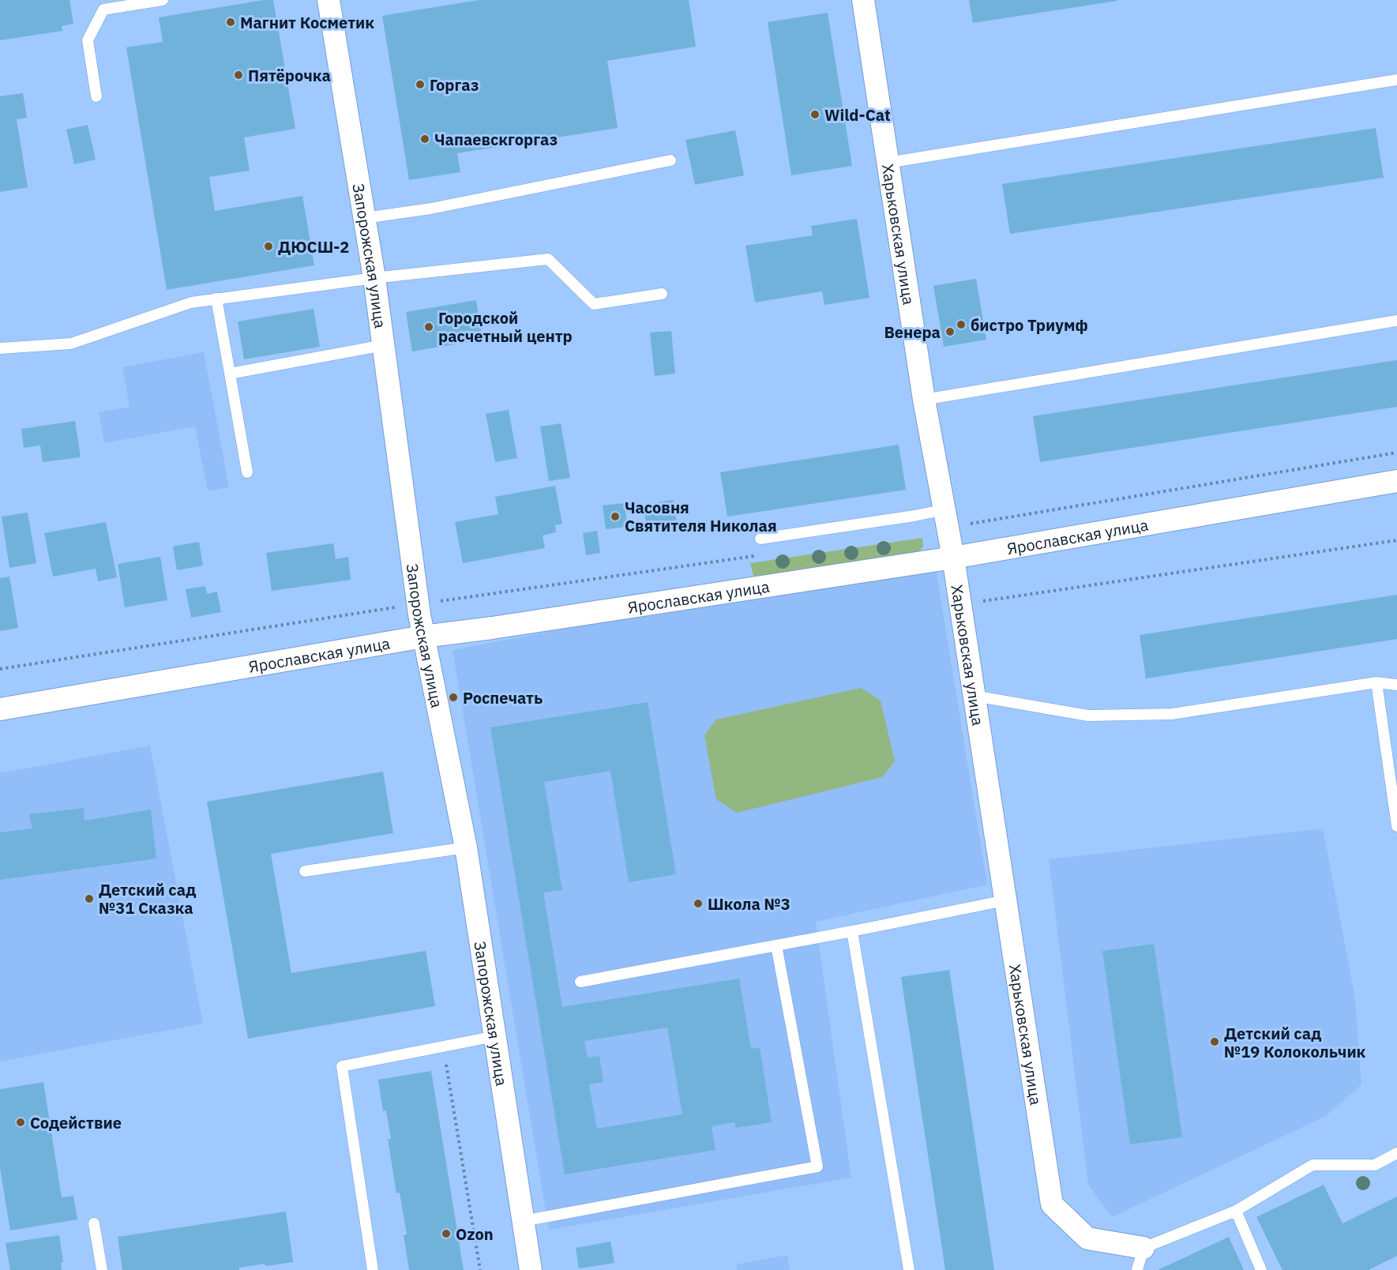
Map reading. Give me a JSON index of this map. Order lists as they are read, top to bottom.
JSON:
{
  "streets": {
    "street": ["Харьковская улица", "Запорожская улица", "Ярославская улица"]
  },
  "crossings": [
    ["Харьковская улица", "Ярославская улица"],
    ["Запорожская улица", "Ярославская улица"]
  ],
  "places": [
    "Магнит Косметик",
    "Пятёрочка",
    "Горгаз",
    "Wild-Cat",
    "Чапаевскгоргаз",
    "ДЮСШ-2",
    "бистро Триумф",
    "Городской расчетный центр",
    "Венера",
    "Часовня Святителя Николая",
    "Роспечать",
    "Детский сад №31 Сказка",
    "Школа №3",
    "Детский сад №19 Колокольчик",
    "Содействие",
    "Ozon"
  ]
}
